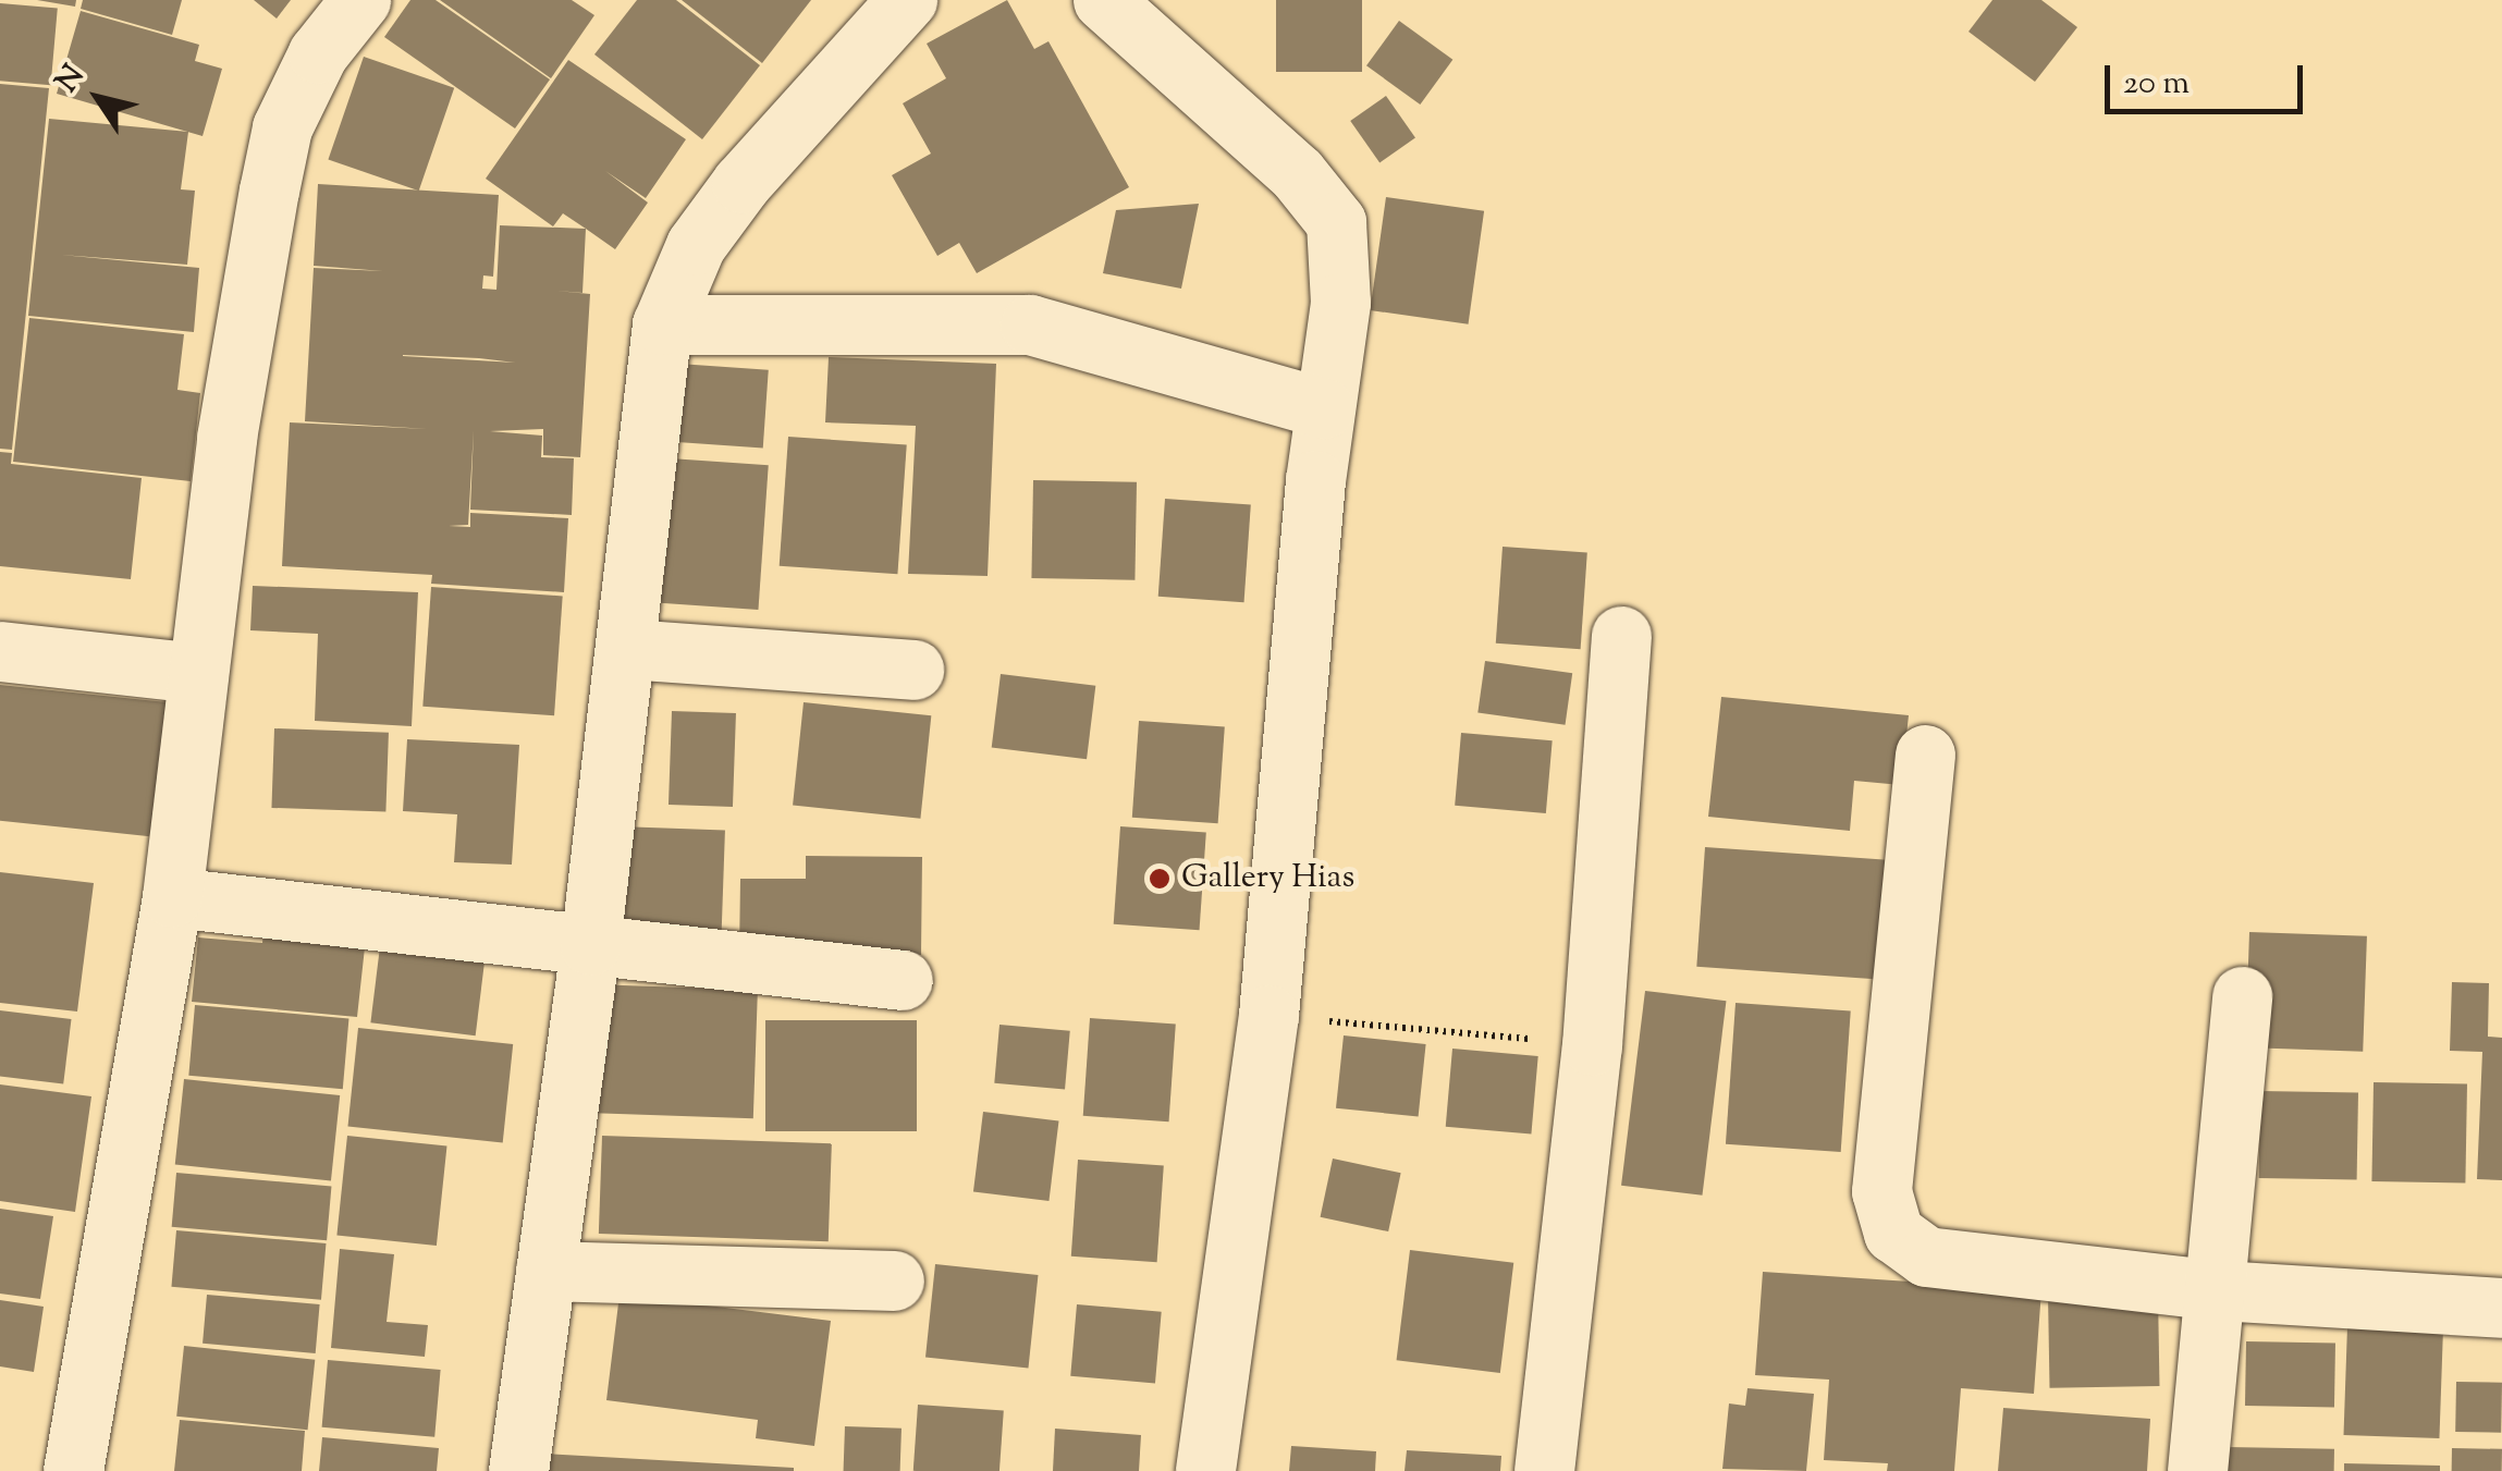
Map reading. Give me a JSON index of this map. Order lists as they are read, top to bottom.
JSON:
{
  "places": ["Gallery Hias"],
  "scale_bar": "20 m",
  "north": "top left"
}
